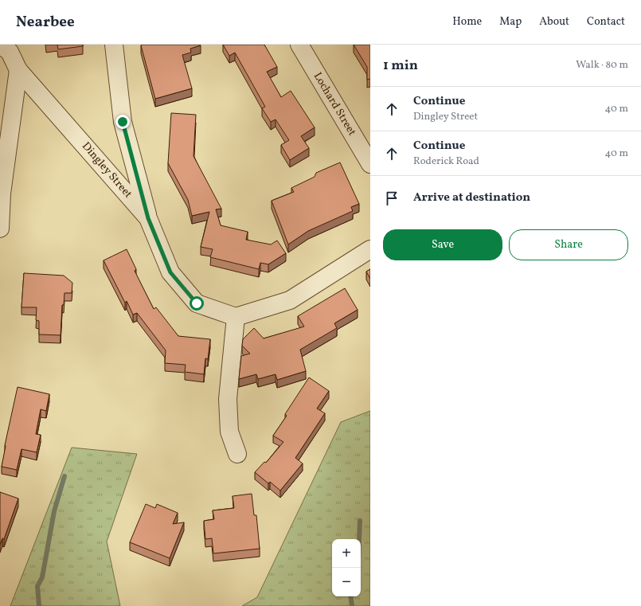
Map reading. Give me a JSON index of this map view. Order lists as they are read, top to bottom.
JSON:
{
  "streets": {
    "street": ["Lochard Street", "Dingley Street"]
  },
  "page": {
    "header": "Nearbee",
    "nav": [
      "Home",
      "Map",
      "About",
      "Contact"
    ],
    "heading": ["1 min", "Walk · 80 m"],
    "list": [
      ["Continue", "Dingley Street", "40 m"],
      ["Continue", "Roderick Road", "40 m"],
      "Arrive at destination"
    ],
    "buttons": ["Save", "Share"],
    "map_buttons": ["+", "−"]
  }
}
